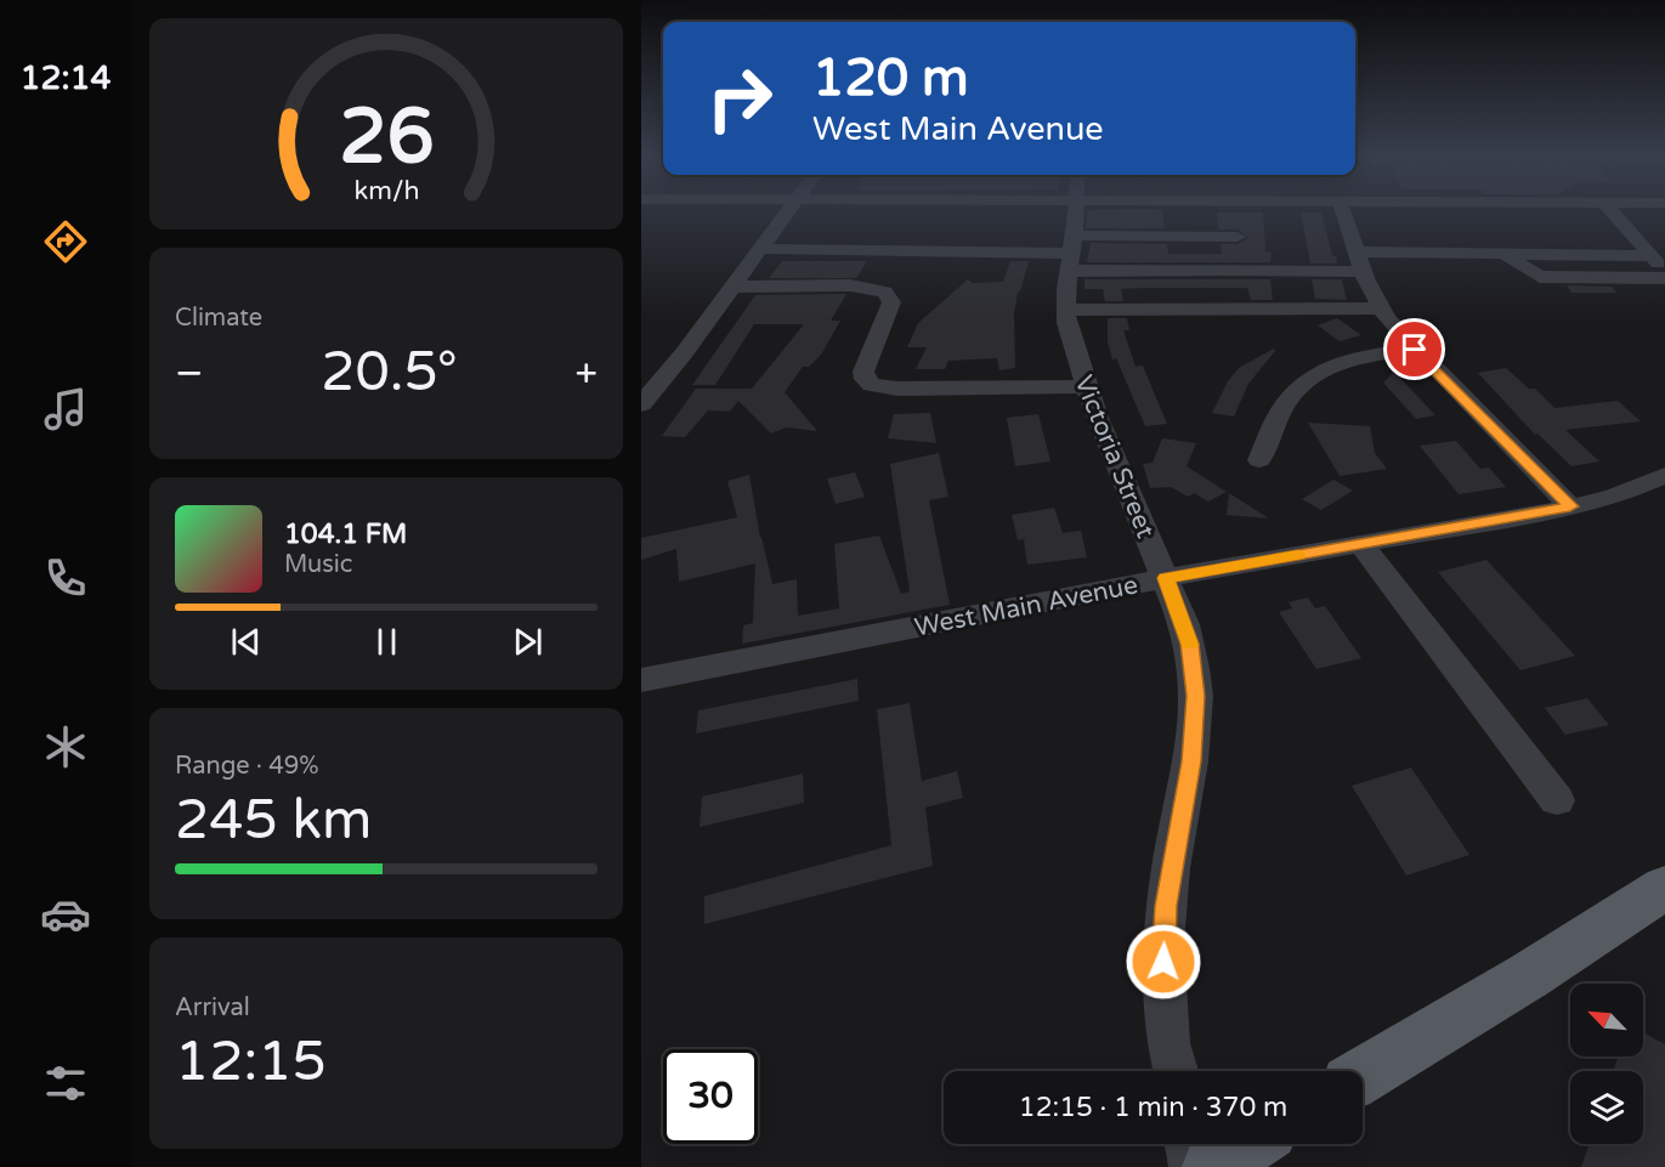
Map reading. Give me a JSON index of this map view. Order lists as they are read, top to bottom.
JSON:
{
  "streets": {
    "street": ["Victoria Street", "West Main Avenue"]
  },
  "crossings": [
    ["Victoria Street", "West Main Avenue"]
  ],
  "north": "top left",
  "page": {
    "tabs": "12:14",
    "turn": ["120 m", "West Main Avenue"],
    "tile": [
      "Climate",
      ["Range · 49%", "245 km"],
      ["Arrival", "12:15"]
    ],
    "heat": ["−", "20.5°", "+"],
    "song": ["104.1 FM", "Music"],
    "limit": "30",
    "trip": "12:15 · 1 min · 370 m",
    "gauge": ["26", "km/h"]
  }
}
